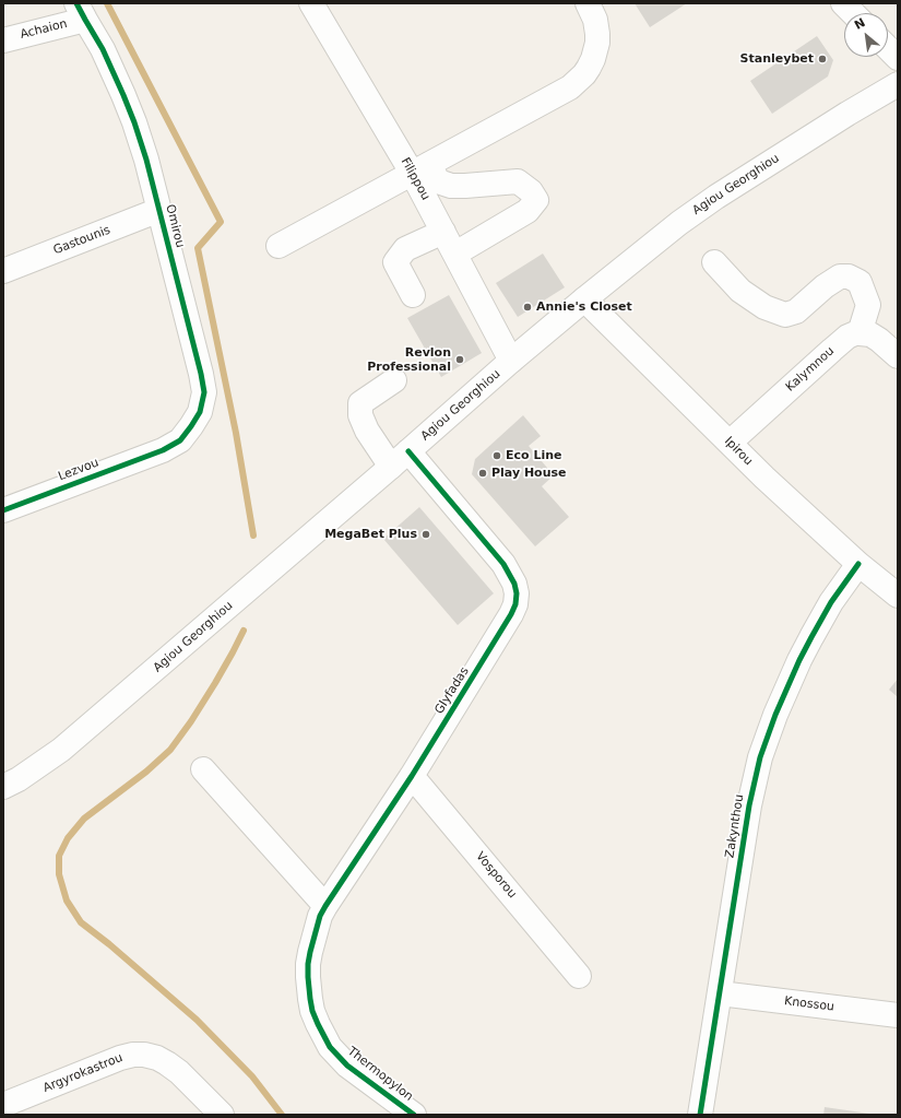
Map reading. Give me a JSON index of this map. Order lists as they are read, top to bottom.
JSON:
{
  "streets": {
    "street": [
      "Achaion",
      "Filippou",
      "Agiou Georghiou",
      "Omirou",
      "Gastounis",
      "Kalymnou",
      "Ipirou",
      "Lezvou",
      "Glyfadas",
      "Zakynthou",
      "Vosporou",
      "Knossou",
      "Argyrokastrou",
      "Thermopylon"
    ]
  },
  "crossings": [
    ["Achaion", "Omirou"],
    ["Filippou", "Agiou Georghiou"],
    ["Agiou Georghiou", "Ipirou"],
    ["Agiou Georghiou", "Glyfadas"],
    ["Omirou", "Gastounis"],
    ["Omirou", "Lezvou"],
    ["Kalymnou", "Ipirou"],
    ["Ipirou", "Zakynthou"],
    ["Glyfadas", "Vosporou"],
    ["Glyfadas", "Thermopylon"],
    ["Zakynthou", "Knossou"]
  ],
  "places": [
    "Stanleybet",
    "Annie's Closet",
    "Revlon Professional",
    "Eco Line",
    "Play House",
    "MegaBet Plus"
  ],
  "north": "top left"
}
